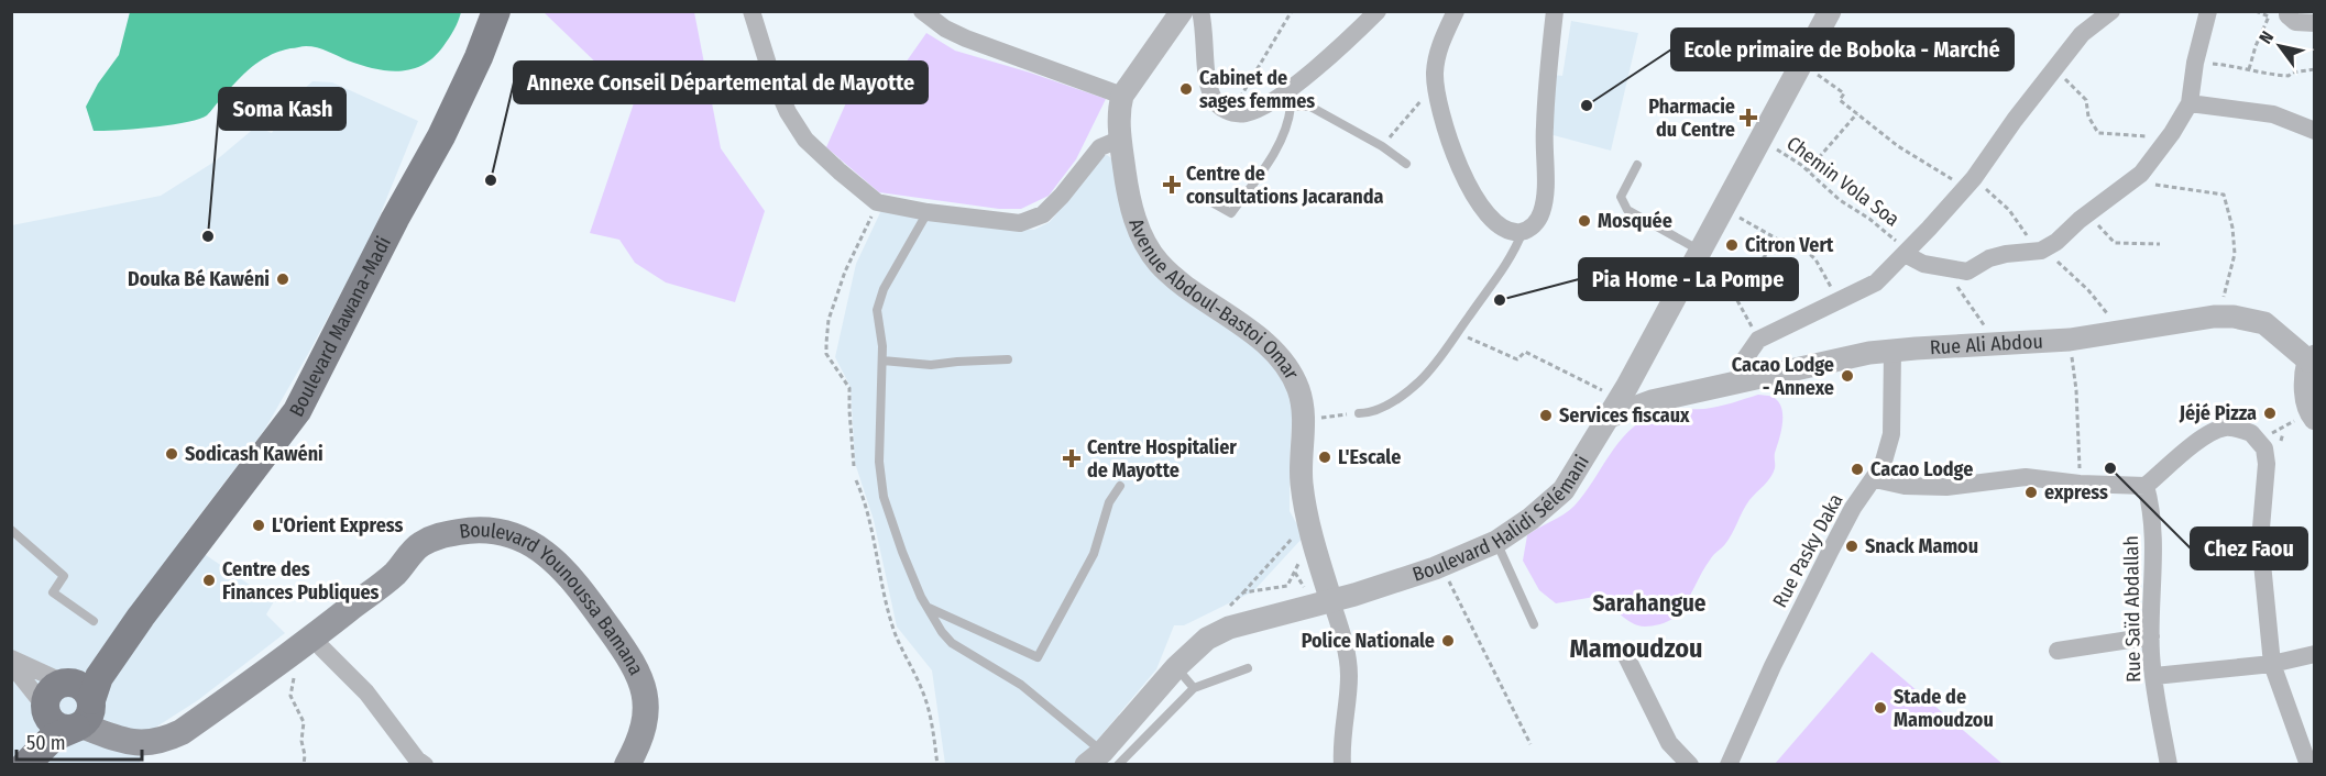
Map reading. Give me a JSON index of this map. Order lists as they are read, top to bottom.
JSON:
{
  "streets": {
    "main road": ["Boulevard Mawana-Madi", "Boulevard Younoussa Bamana"],
    "street": [
      "Avenue Abdoul-Bastoi Omar",
      "Rue Ali Abdou",
      "Boulevard Halidi Sélémani",
      "Rue Pasky Daka",
      "Rue Saïd Abdallah"
    ],
    "path": ["Chemin Vola Soa"]
  },
  "crossings": [
    ["Chemin Vola Soa", "Boulevard Halidi Sélémani"],
    ["Avenue Abdoul-Bastoi Omar", "Boulevard Halidi Sélémani"],
    ["Boulevard Mawana-Madi", "Boulevard Younoussa Bamana"],
    ["Rue Ali Abdou", "Boulevard Halidi Sélémani"],
    ["Rue Ali Abdou", "Rue Pasky Daka"]
  ],
  "districts": ["Sarahangue", "Mamoudzou"],
  "places": {
    "other": [
      "Cabinet de sages femmes",
      "Ecole primaire de Boboka - Marché",
      "Annexe Conseil Départemental de Mayotte",
      "Mosquée",
      "Soma Kash",
      "Citron Vert",
      "Douka Bé Kawéni",
      "Pia Home - La Pompe",
      "Cacao Lodge - Annexe",
      "Jéjé Pizza",
      "Services fiscaux",
      "Sodicash Kawéni",
      "L'Escale",
      "Chez Faou",
      "Cacao Lodge",
      "express",
      "L'Orient Express",
      "Snack Mamou",
      "Centre des Finances Publiques",
      "Police Nationale",
      "Stade de Mamoudzou"
    ],
    "health": ["Pharmacie du Centre", "Centre de consultations Jacaranda", "Centre Hospitalier de Mayotte"]
  },
  "scale_bar": "50 m",
  "north": "top left"
}
